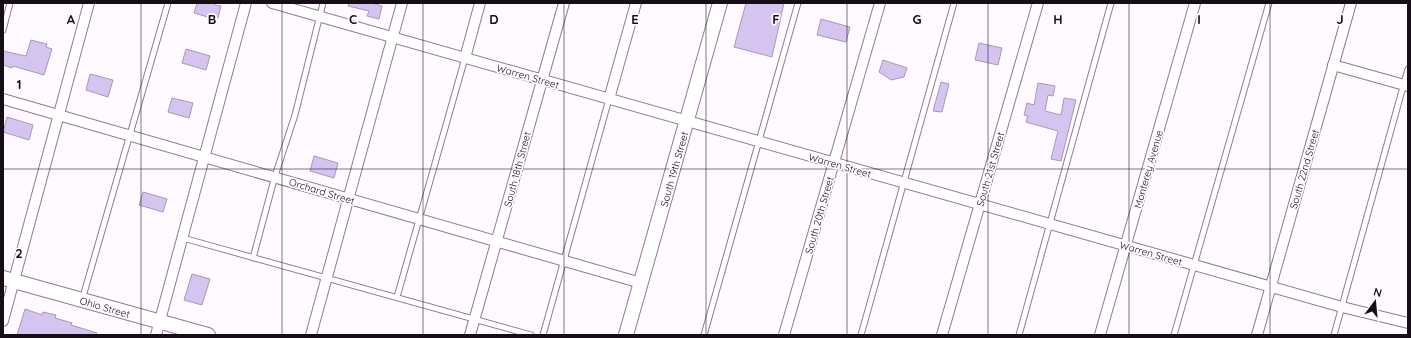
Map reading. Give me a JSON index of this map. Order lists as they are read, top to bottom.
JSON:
{
  "streets": {
    "street": [
      "Warren Street",
      "South 18th Street",
      "South 19th Street",
      "South 21st Street",
      "Monterey Avenue",
      "South 22nd Street",
      "Orchard Street",
      "South 20th Street",
      "Ohio Street"
    ]
  },
  "crossings": [
    ["Warren Street", "South 18th Street"],
    ["Warren Street", "South 19th Street"],
    ["Warren Street", "South 21st Street"],
    ["Warren Street", "Monterey Avenue"],
    ["Warren Street", "South 22nd Street"],
    ["Warren Street", "South 20th Street"],
    ["South 18th Street", "Orchard Street"],
    ["South 19th Street", "Orchard Street"]
  ],
  "north": "top",
  "grid": {
    "columns": [
      "A",
      "B",
      "C",
      "D",
      "E",
      "F",
      "G",
      "H",
      "I",
      "J"
    ],
    "rows": ["1", "2"]
  }
}
